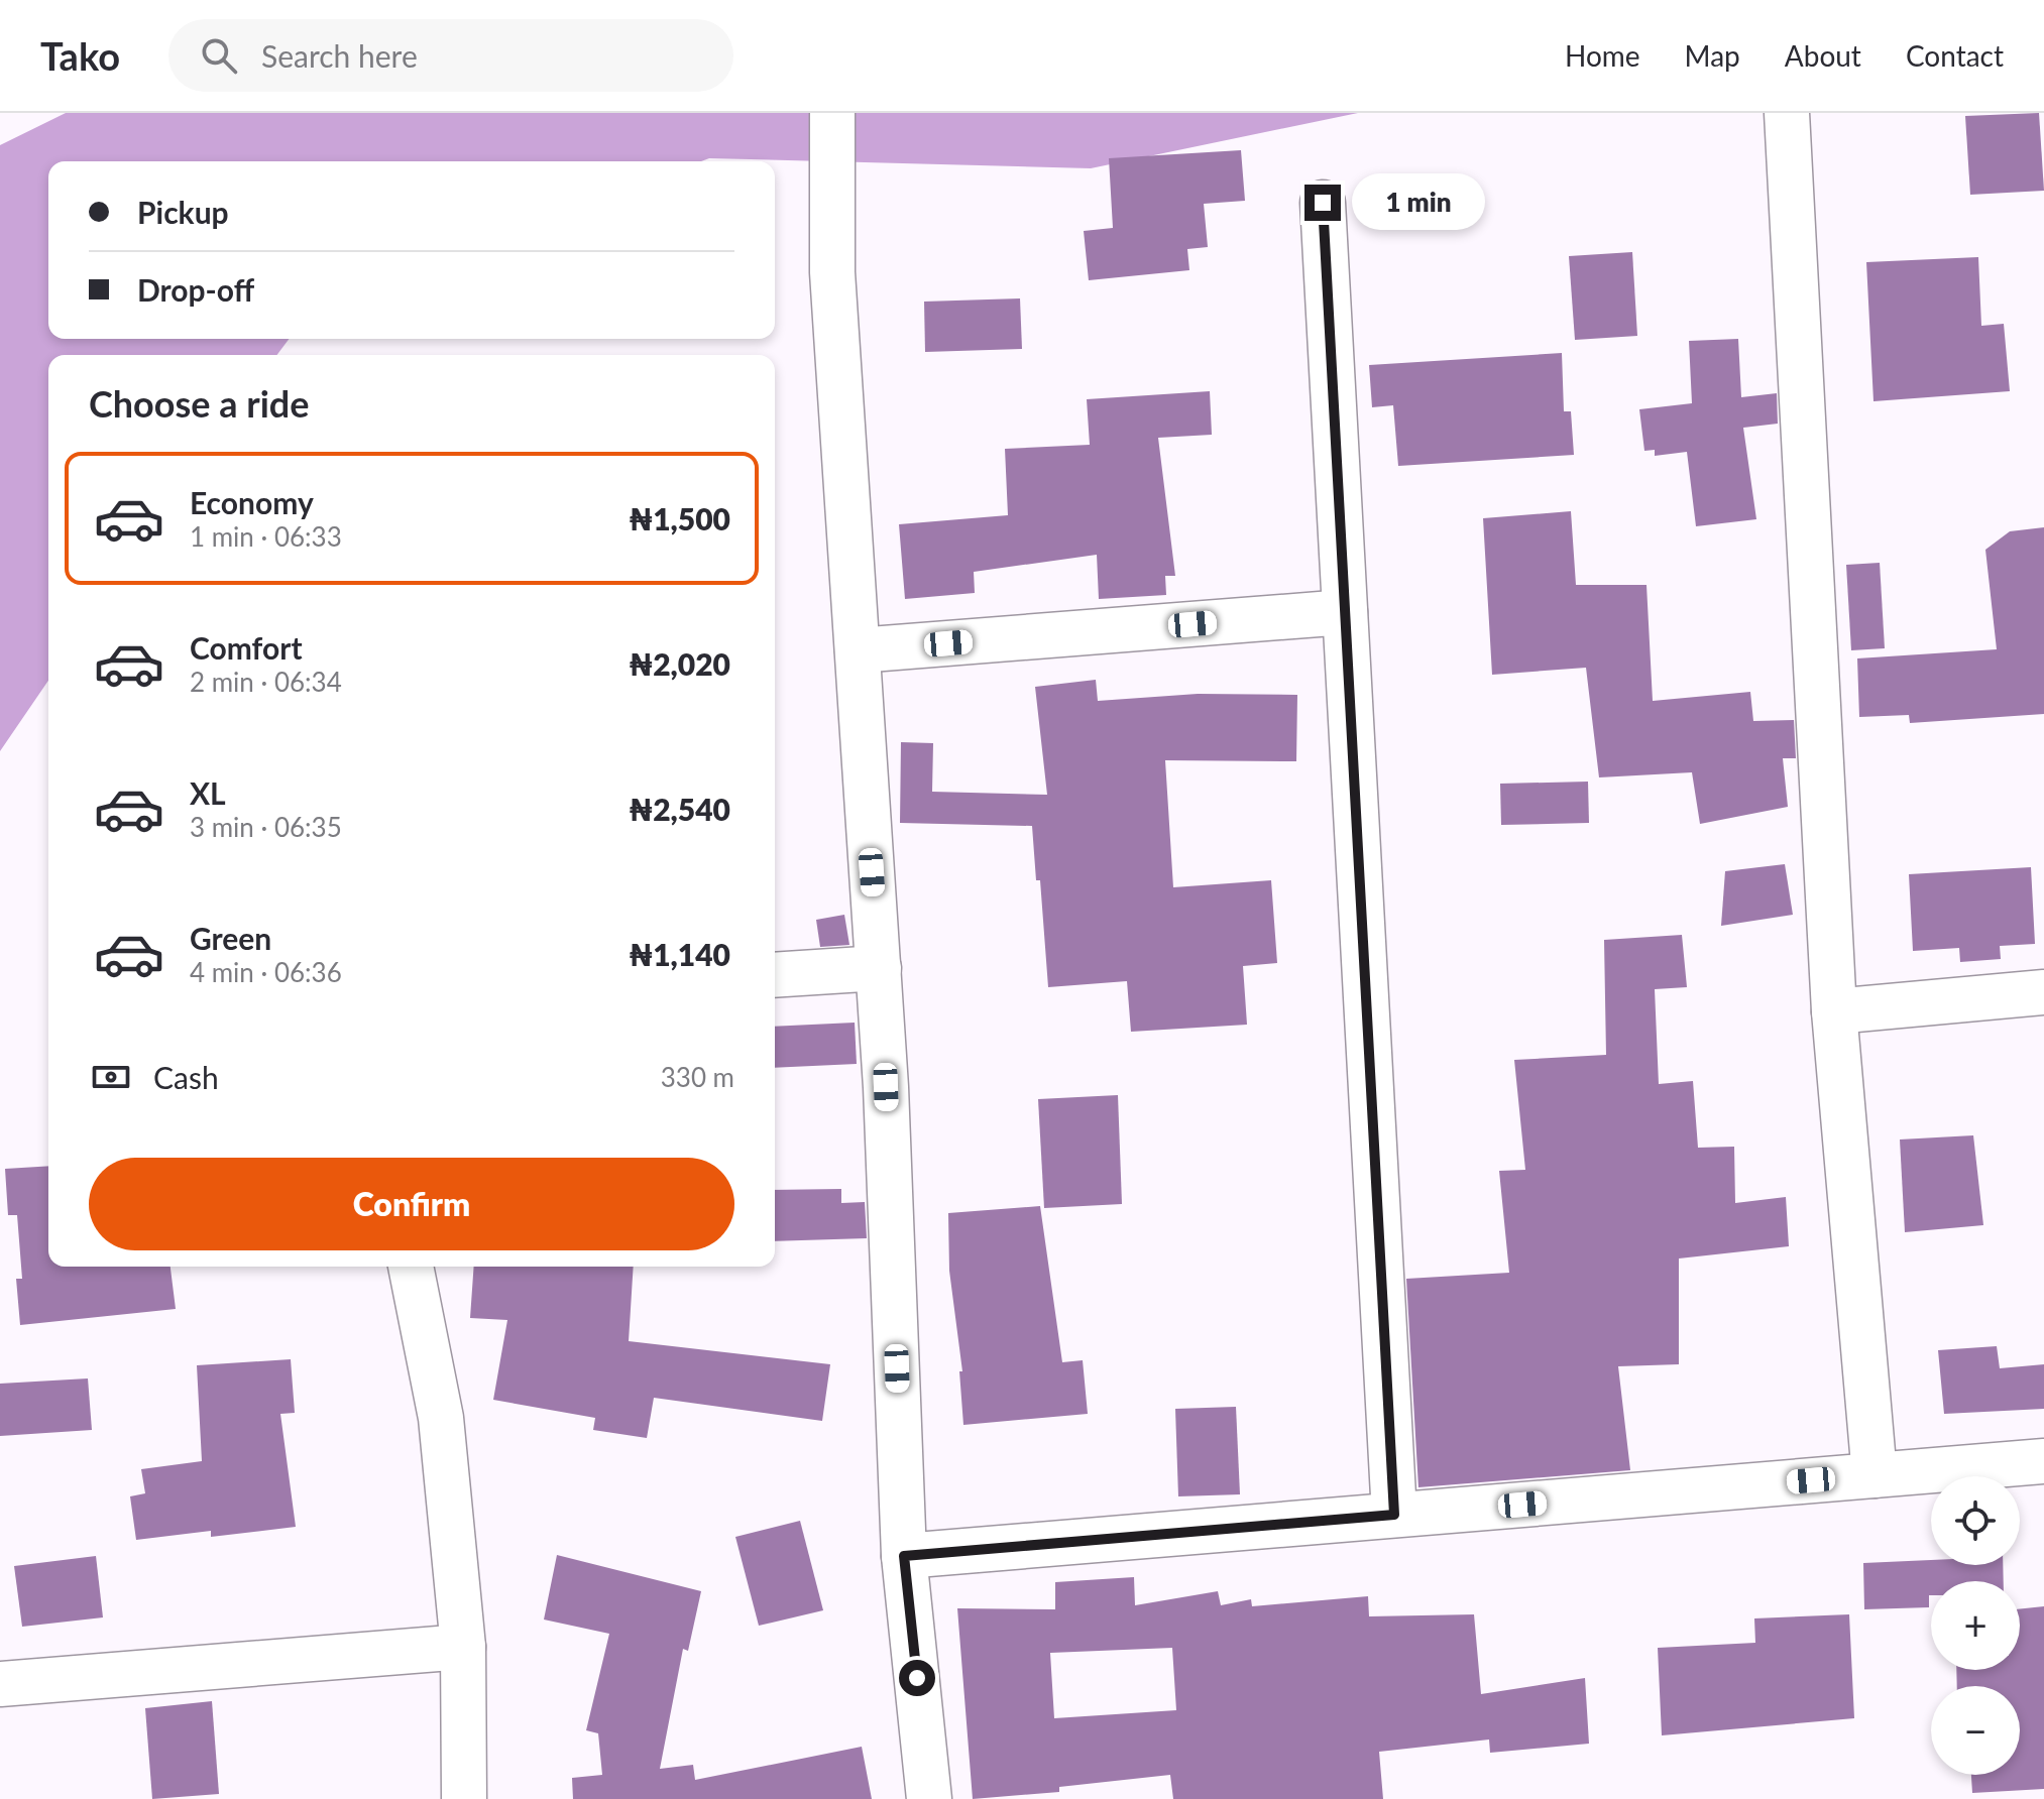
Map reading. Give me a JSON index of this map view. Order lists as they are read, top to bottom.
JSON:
{
  "page": {
    "header": "Tako",
    "search": "Search here",
    "nav": [
      "Home",
      "Map",
      "About",
      "Contact"
    ],
    "banner": ["Pickup", "Drop-off"],
    "bubble": "1 min",
    "heading": "Choose a ride",
    "list": [
      {
        "name": "Economy",
        "note": "1 min · 06:33",
        "value": "₦1,500"
      },
      {
        "name": "Comfort",
        "note": "2 min · 06:34",
        "value": "₦2,020"
      },
      {
        "name": "XL",
        "note": "3 min · 06:35",
        "value": "₦2,540"
      },
      {
        "name": "Green",
        "note": "4 min · 06:36",
        "value": "₦1,140"
      }
    ],
    "pay": ["Cash", "330 m"],
    "buttons": "Confirm",
    "map_buttons": ["+", "−"]
  }
}
